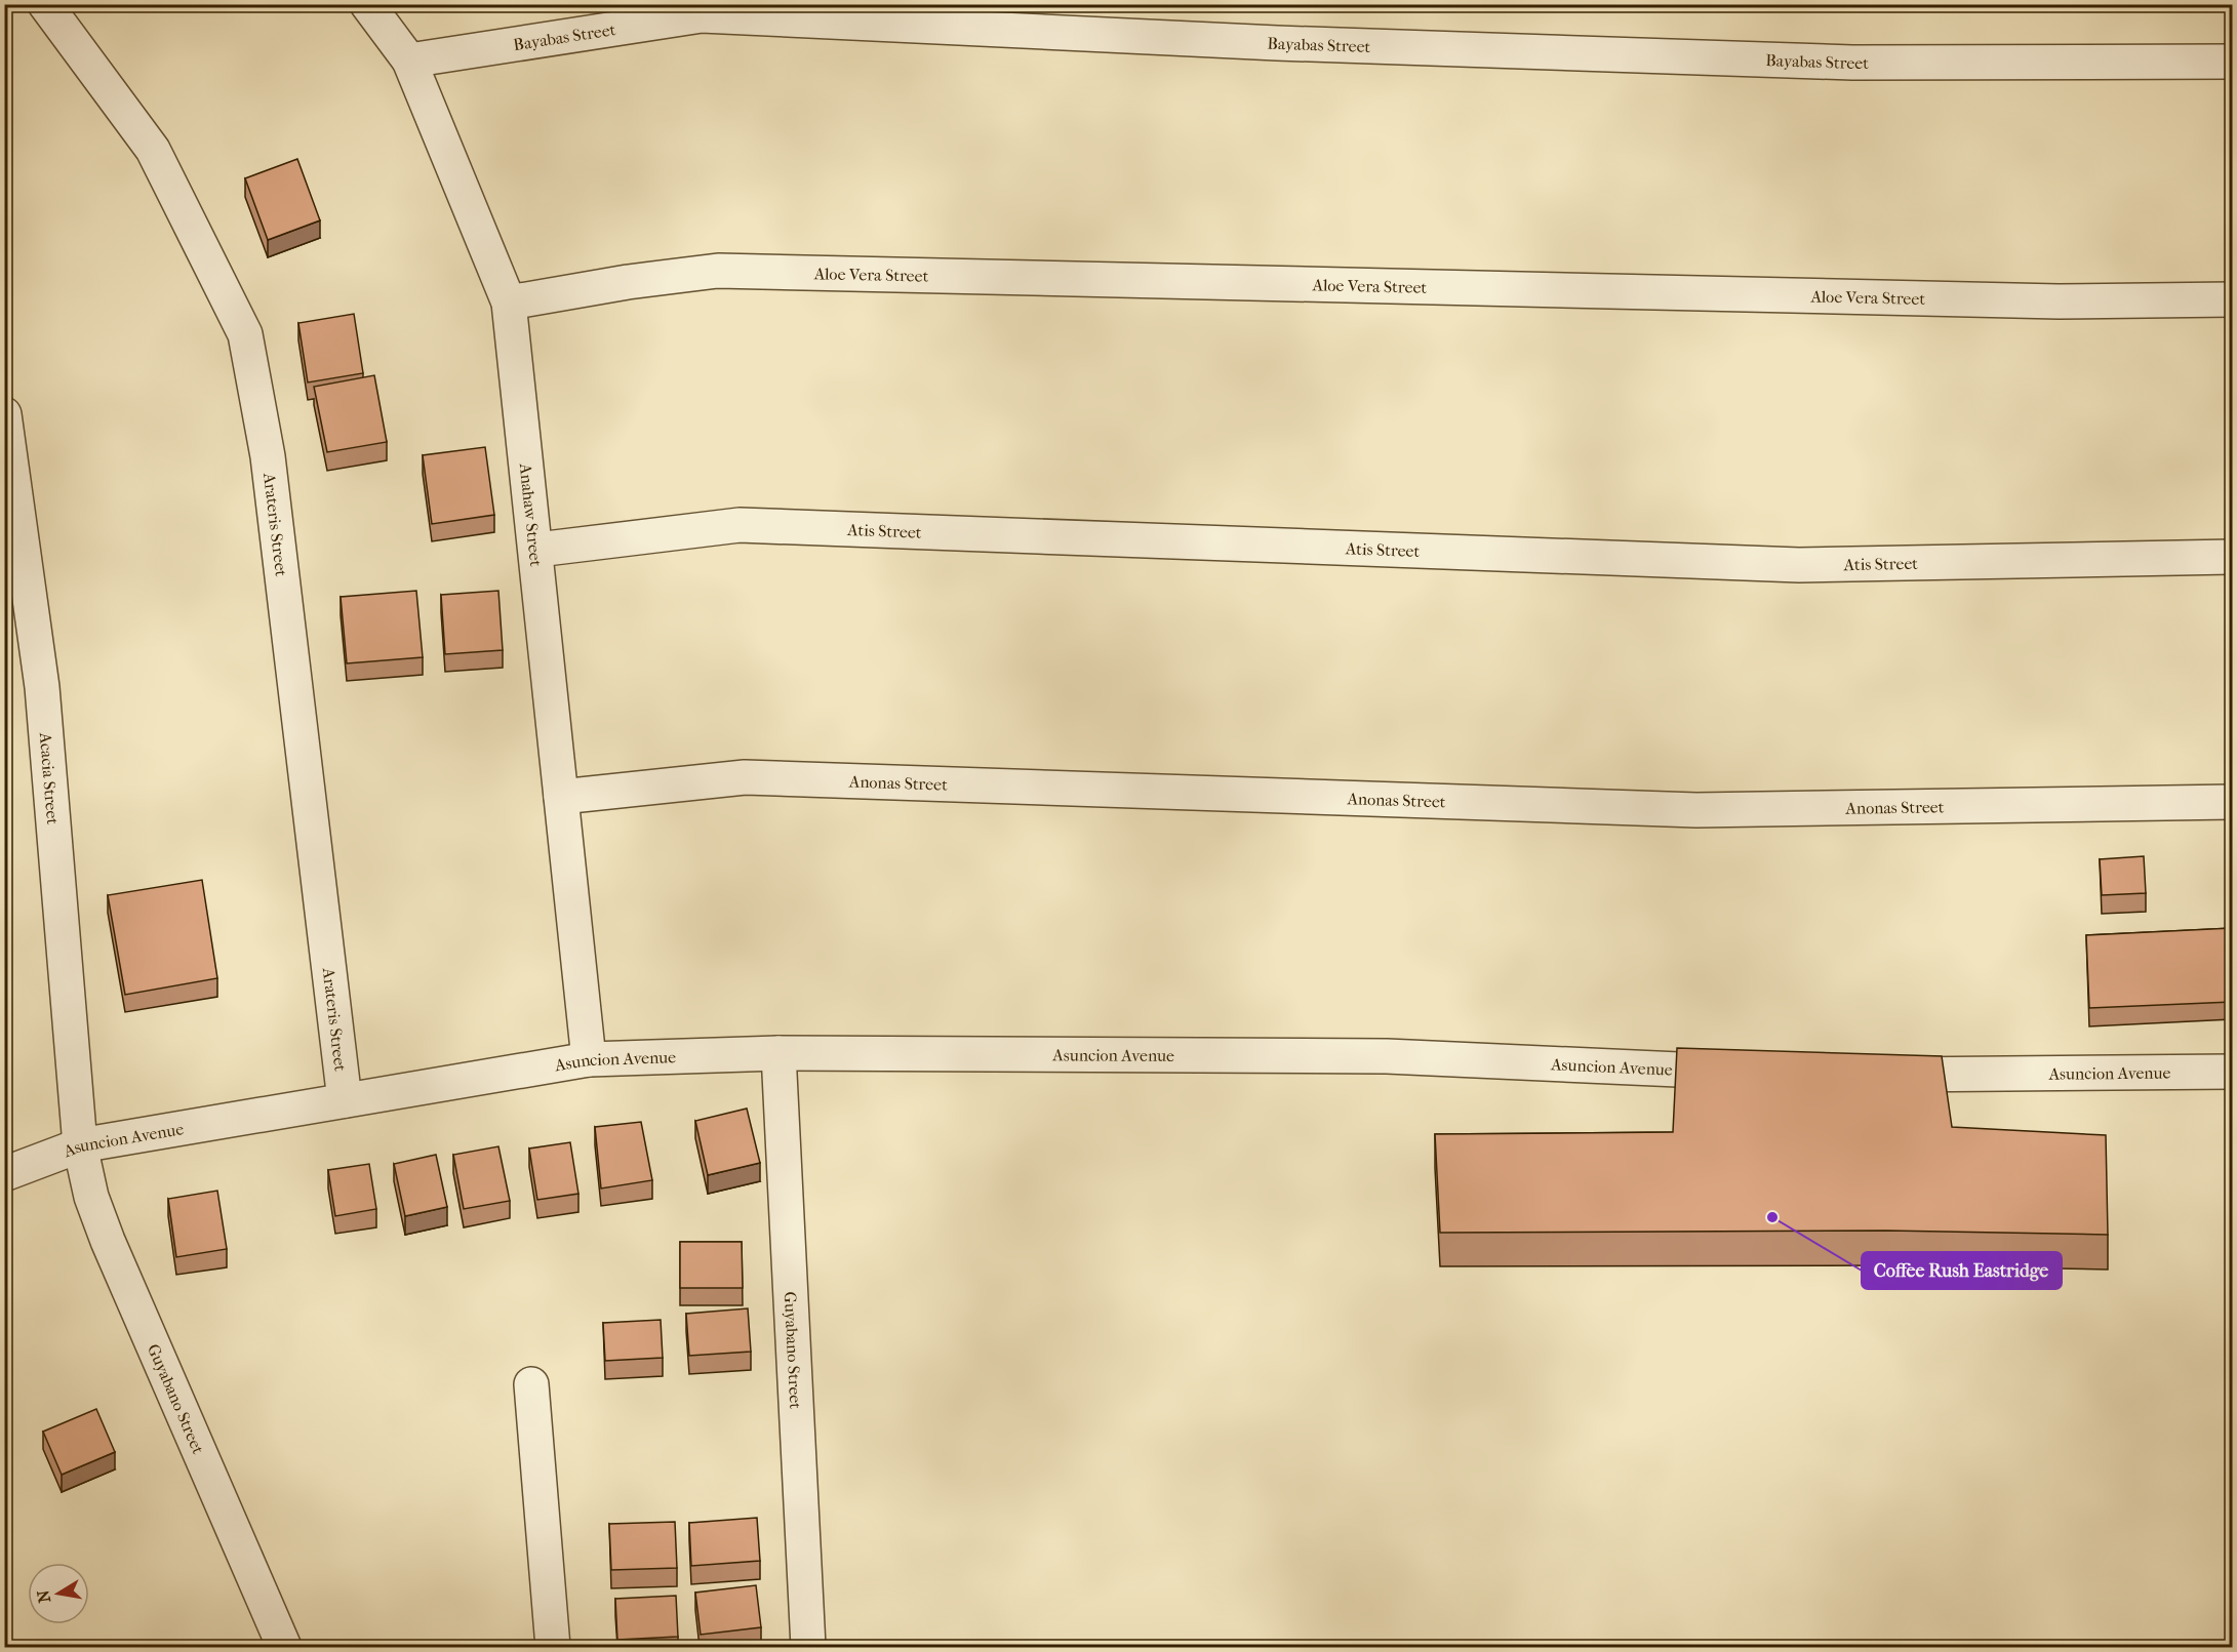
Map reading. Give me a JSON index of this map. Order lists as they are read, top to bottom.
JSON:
{
  "streets": {
    "street": [
      "Bayabas Street",
      "Aloe Vera Street",
      "Anahaw Street",
      "Arateris Street",
      "Atis Street",
      "Acacia Street",
      "Anonas Street",
      "Asuncion Avenue",
      "Guyabano Street"
    ]
  },
  "crossings": [
    ["Bayabas Street", "Anahaw Street"],
    ["Aloe Vera Street", "Anahaw Street"],
    ["Anahaw Street", "Atis Street"],
    ["Anahaw Street", "Anonas Street"],
    ["Anahaw Street", "Asuncion Avenue"],
    ["Arateris Street", "Asuncion Avenue"],
    ["Acacia Street", "Asuncion Avenue"],
    ["Acacia Street", "Guyabano Street"],
    ["Asuncion Avenue", "Guyabano Street"]
  ],
  "places": ["Coffee Rush Eastridge"],
  "north": "left"
}
